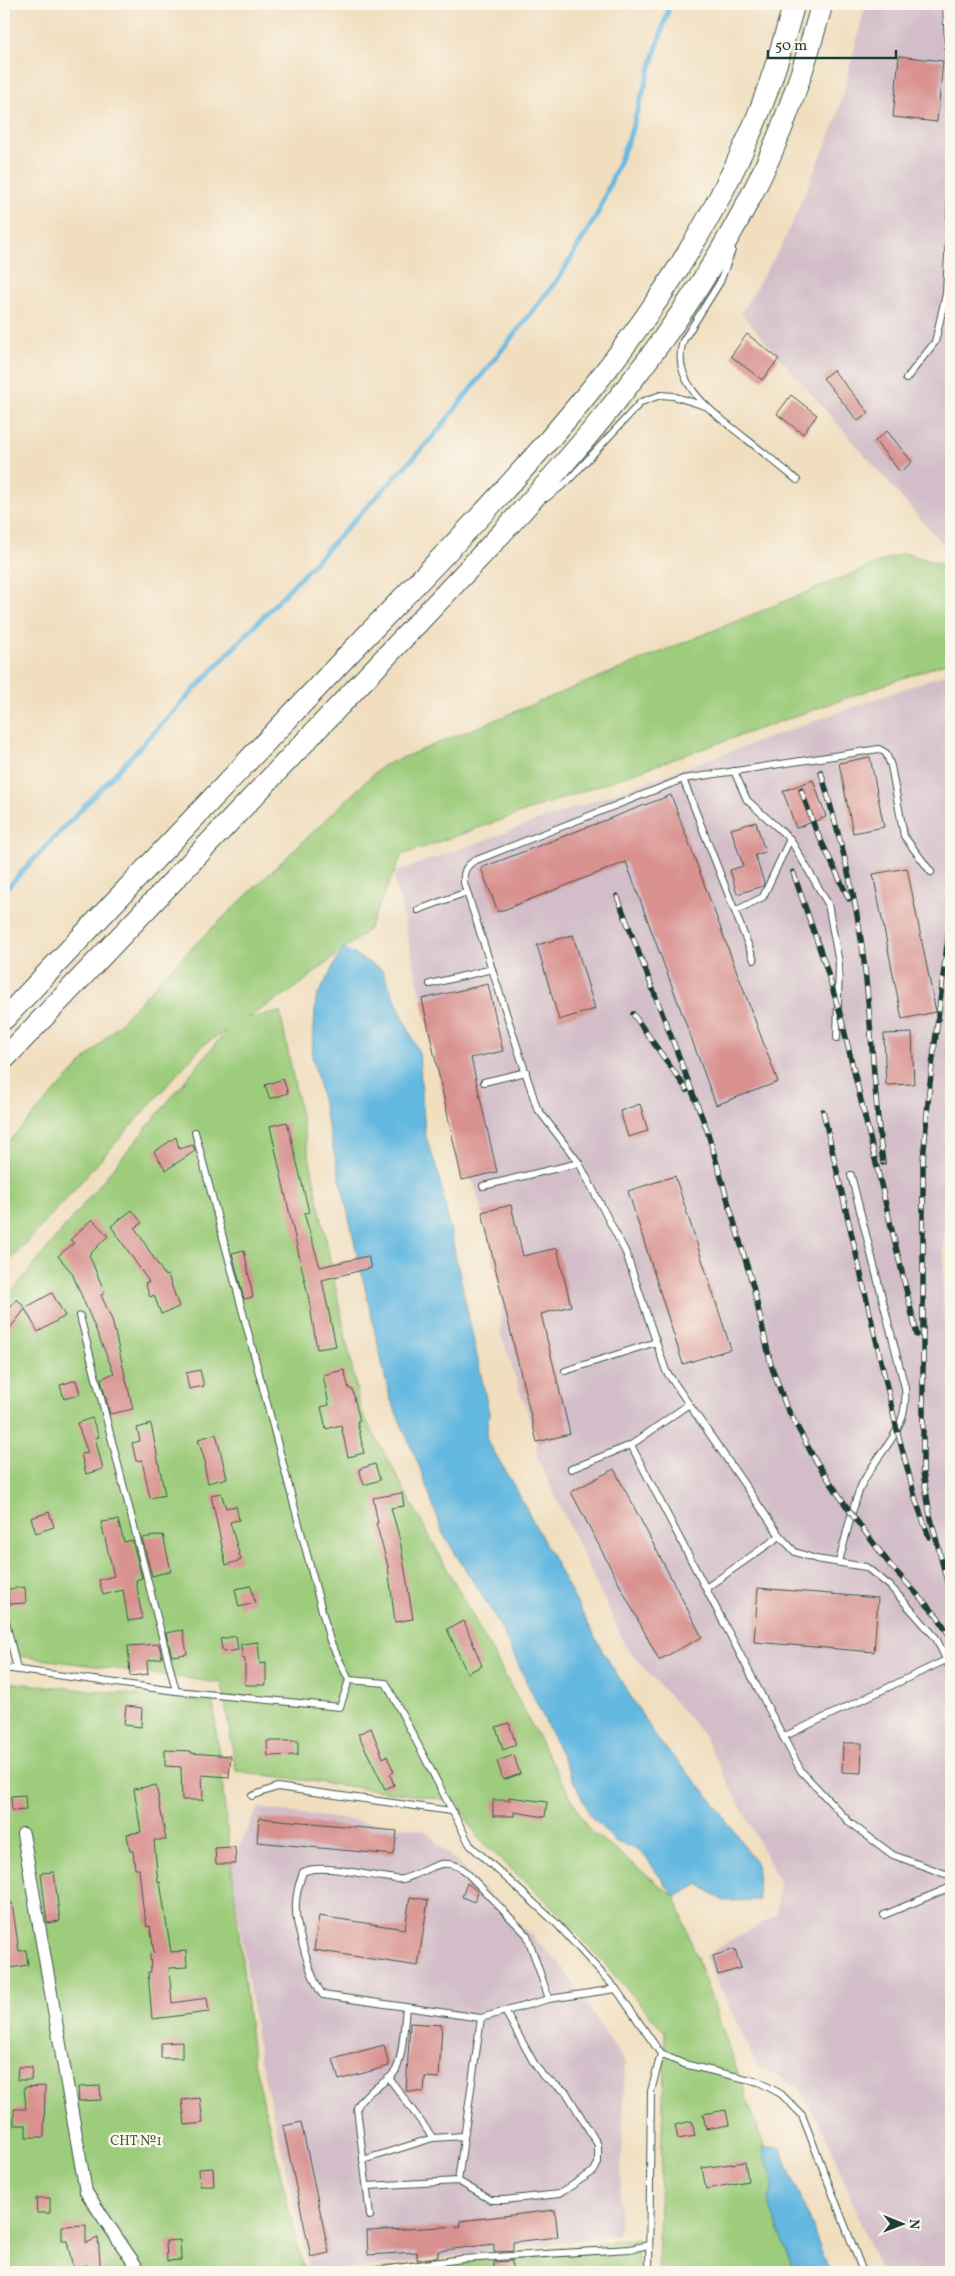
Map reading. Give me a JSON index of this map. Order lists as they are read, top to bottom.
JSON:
{
  "parks": ["СНТ №1"],
  "scale_bar": "50 m",
  "north": "right"
}
